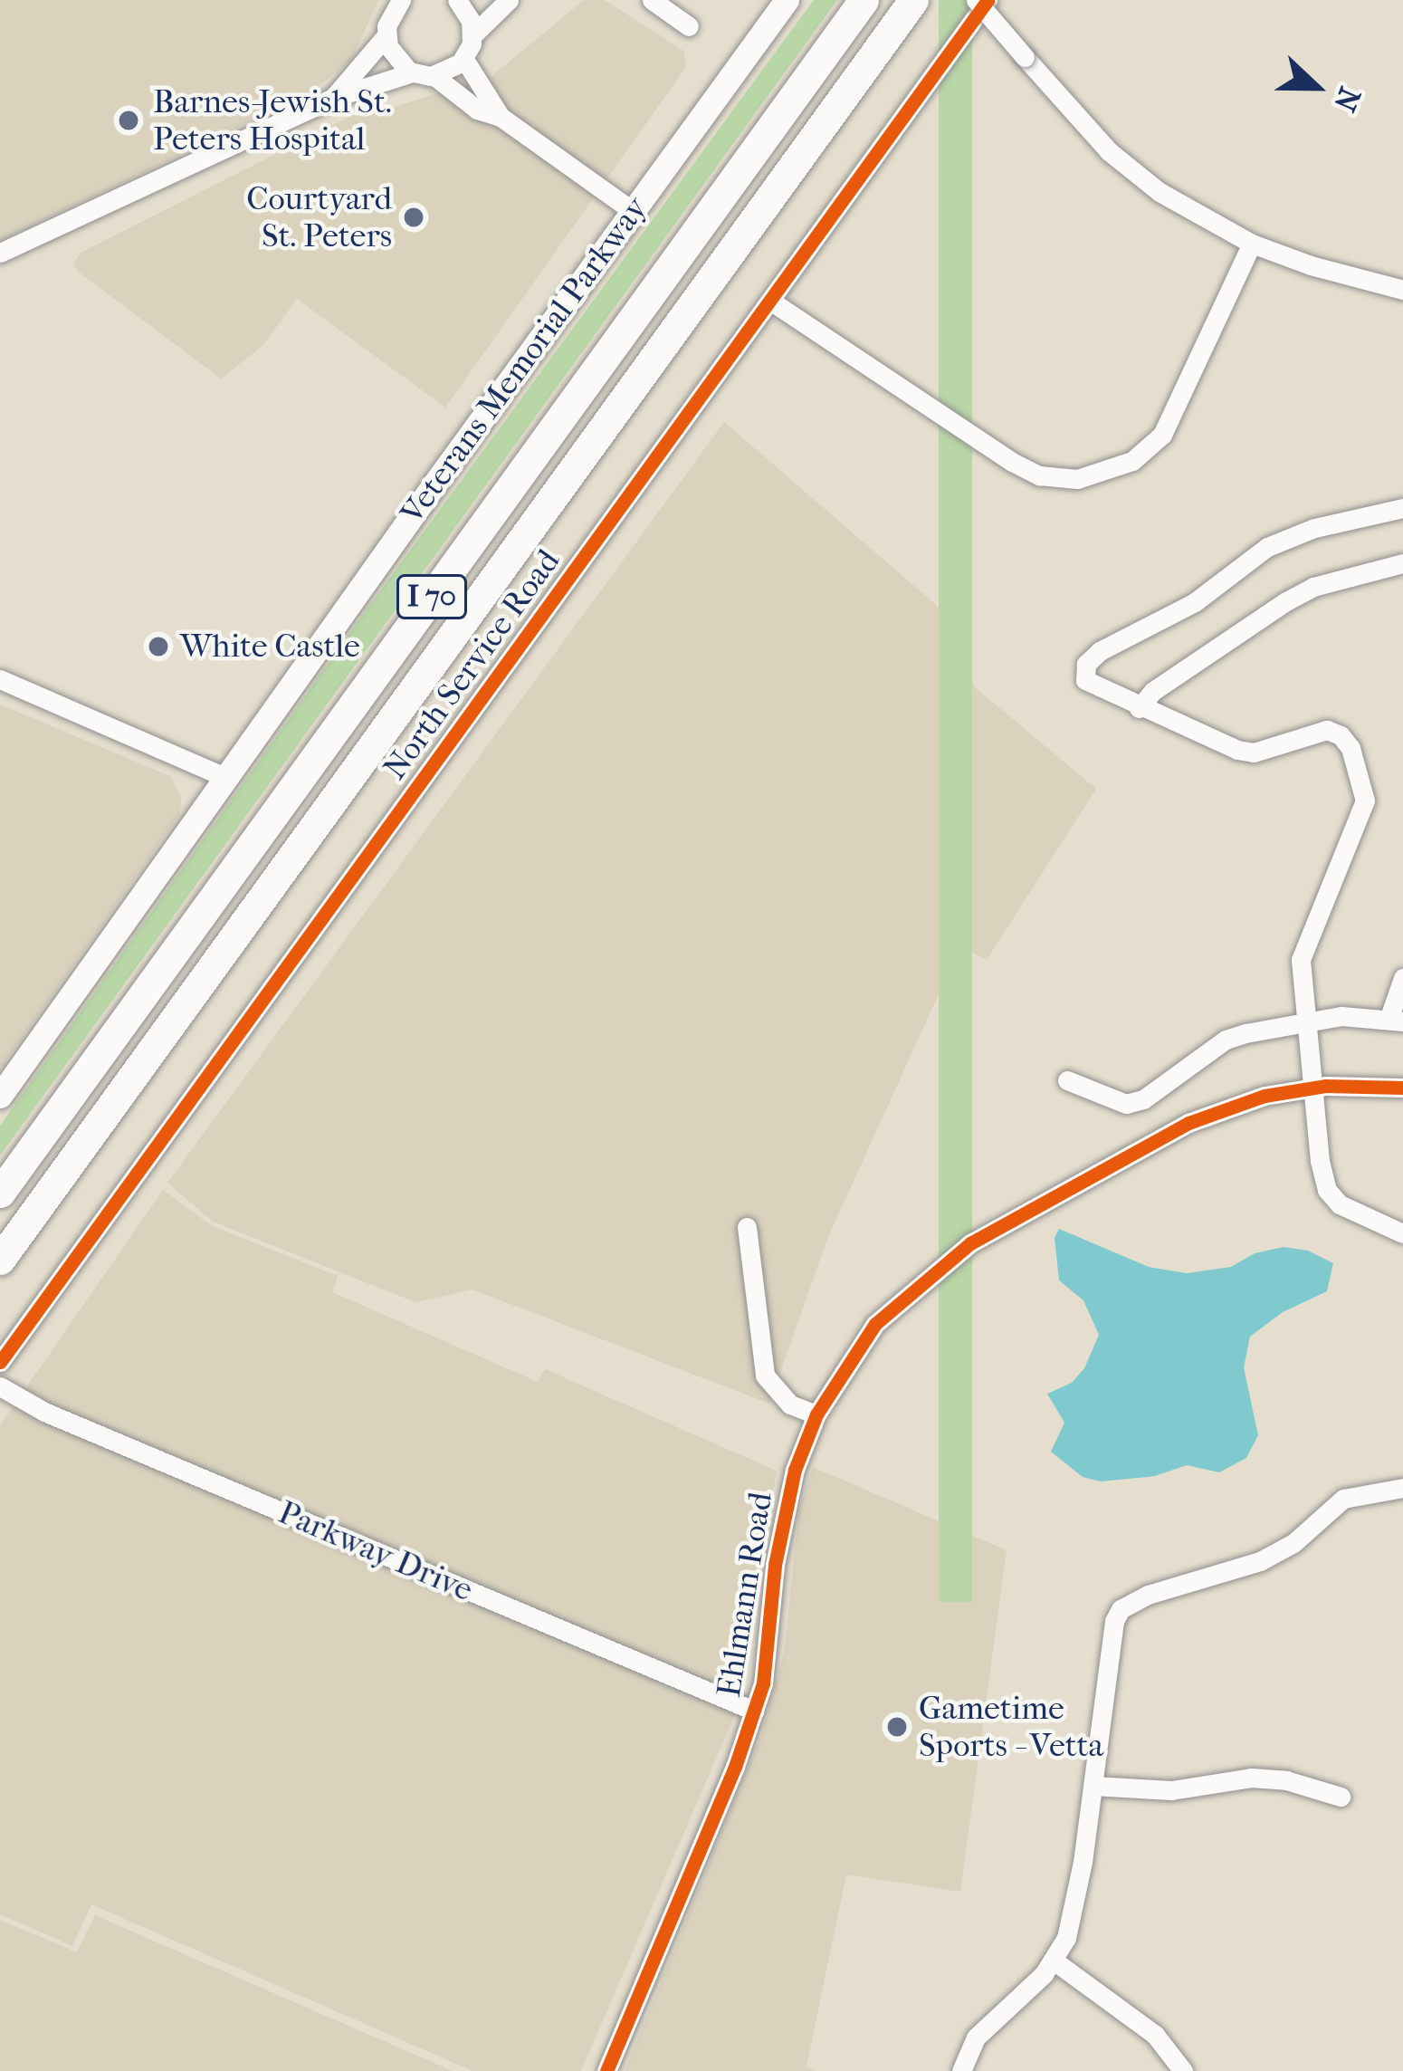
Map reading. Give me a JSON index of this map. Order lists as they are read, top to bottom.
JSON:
{
  "streets": {
    "highway": ["I 70"],
    "main road": ["Veterans Memorial Parkway"],
    "street": ["North Service Road", "Parkway Drive", "Ehlmann Road"]
  },
  "crossings": [
    ["Parkway Drive", "Ehlmann Road"]
  ],
  "places": [
    "Barnes-Jewish St. Peters Hospital",
    "Courtyard St. Peters",
    "White Castle",
    "Gametime Sports - Vetta"
  ],
  "north": "right"
}
